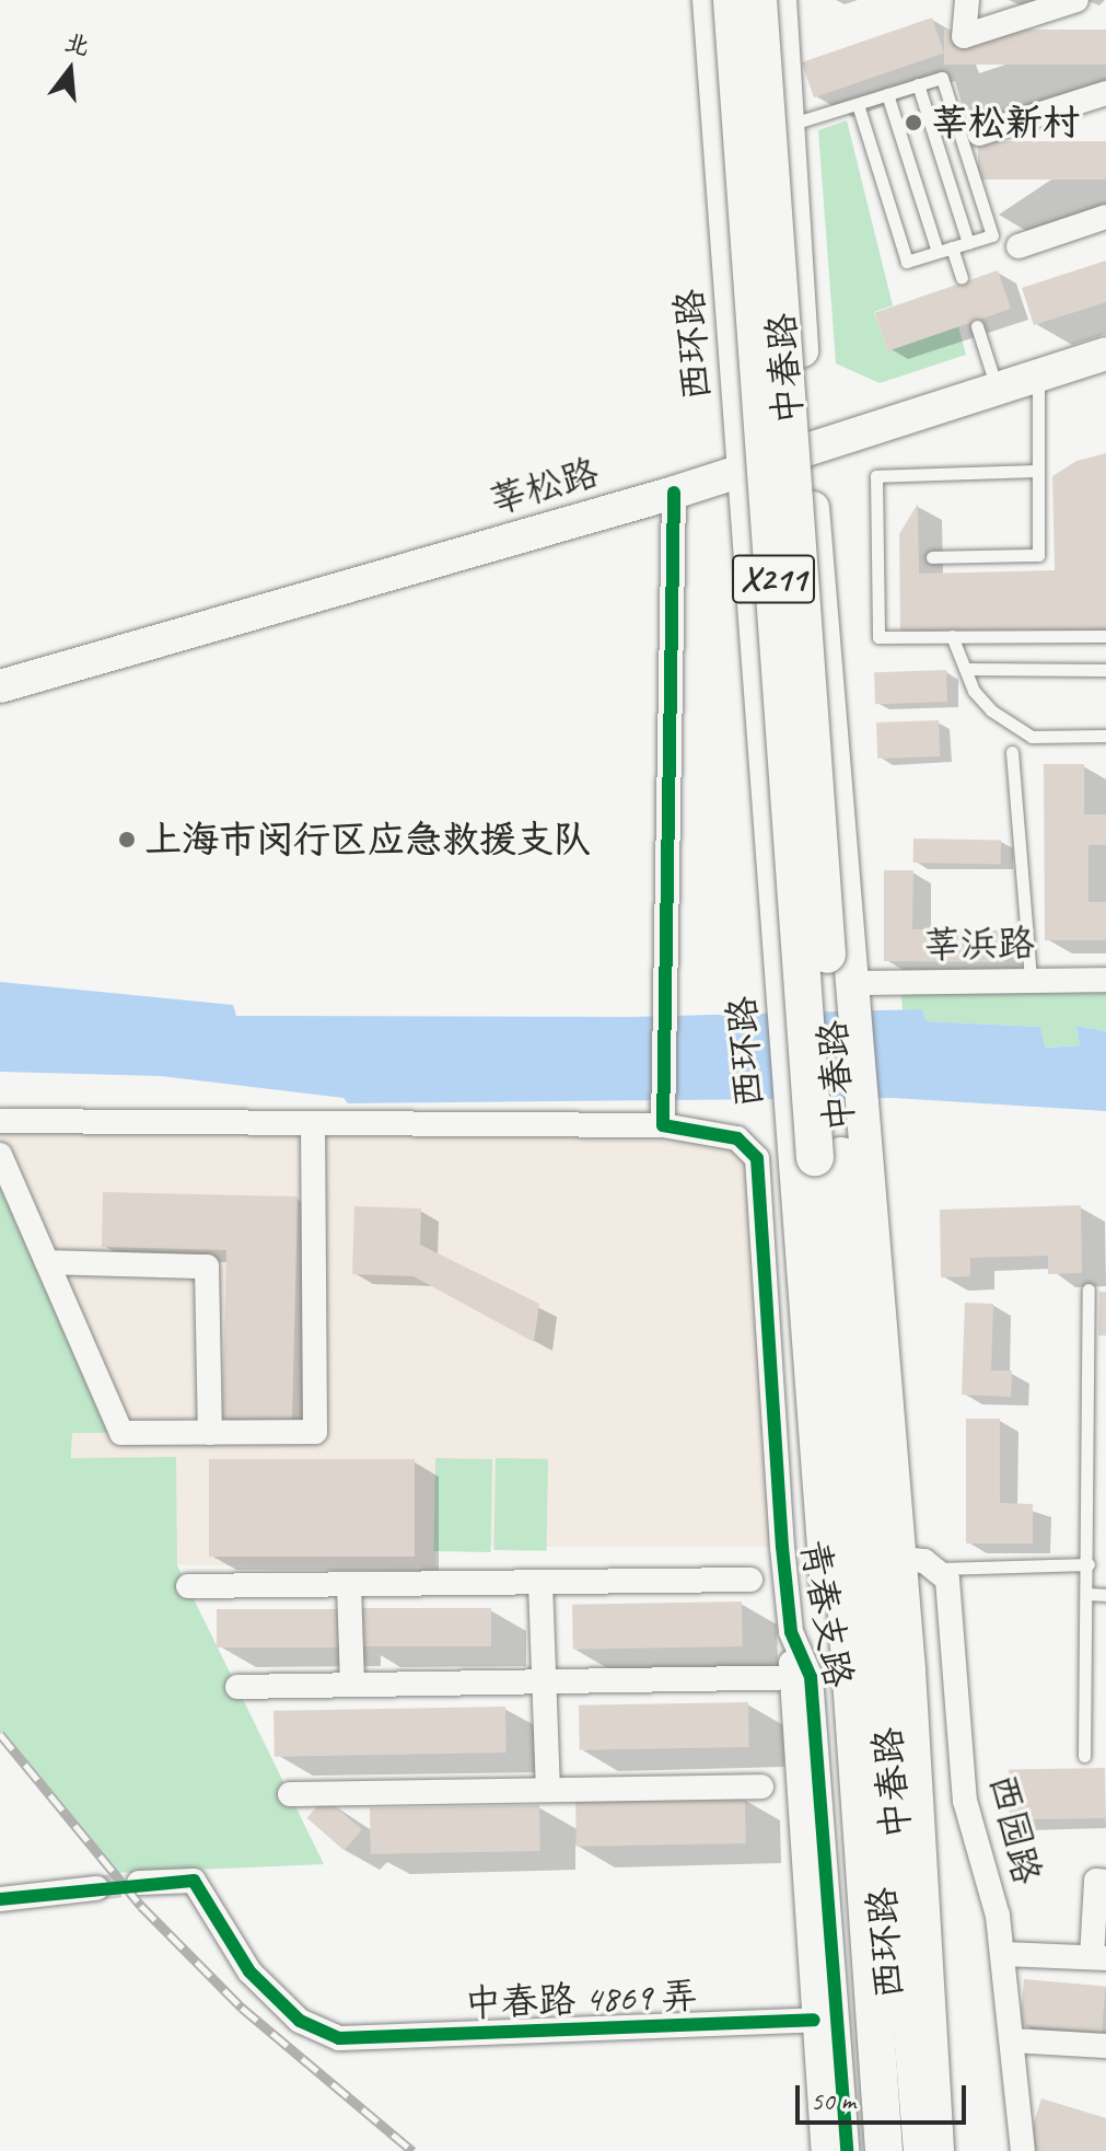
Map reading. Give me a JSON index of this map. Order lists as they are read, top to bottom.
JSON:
{
  "streets": {
    "main road": [
      "西环路",
      "中春路",
      "莘松路",
      "X211"
    ],
    "street": [
      "莘浜路",
      "青春支路",
      "西园路",
      "中春路 4869 弄"
    ]
  },
  "crossings": [
    ["西环路", "中春路"],
    ["西环路", "莘松路"],
    ["西环路", "莘浜路"]
  ],
  "places": ["莘松新村", "上海市闵行区应急救援支队"],
  "scale_bar": "50 m",
  "north": "top"
}
